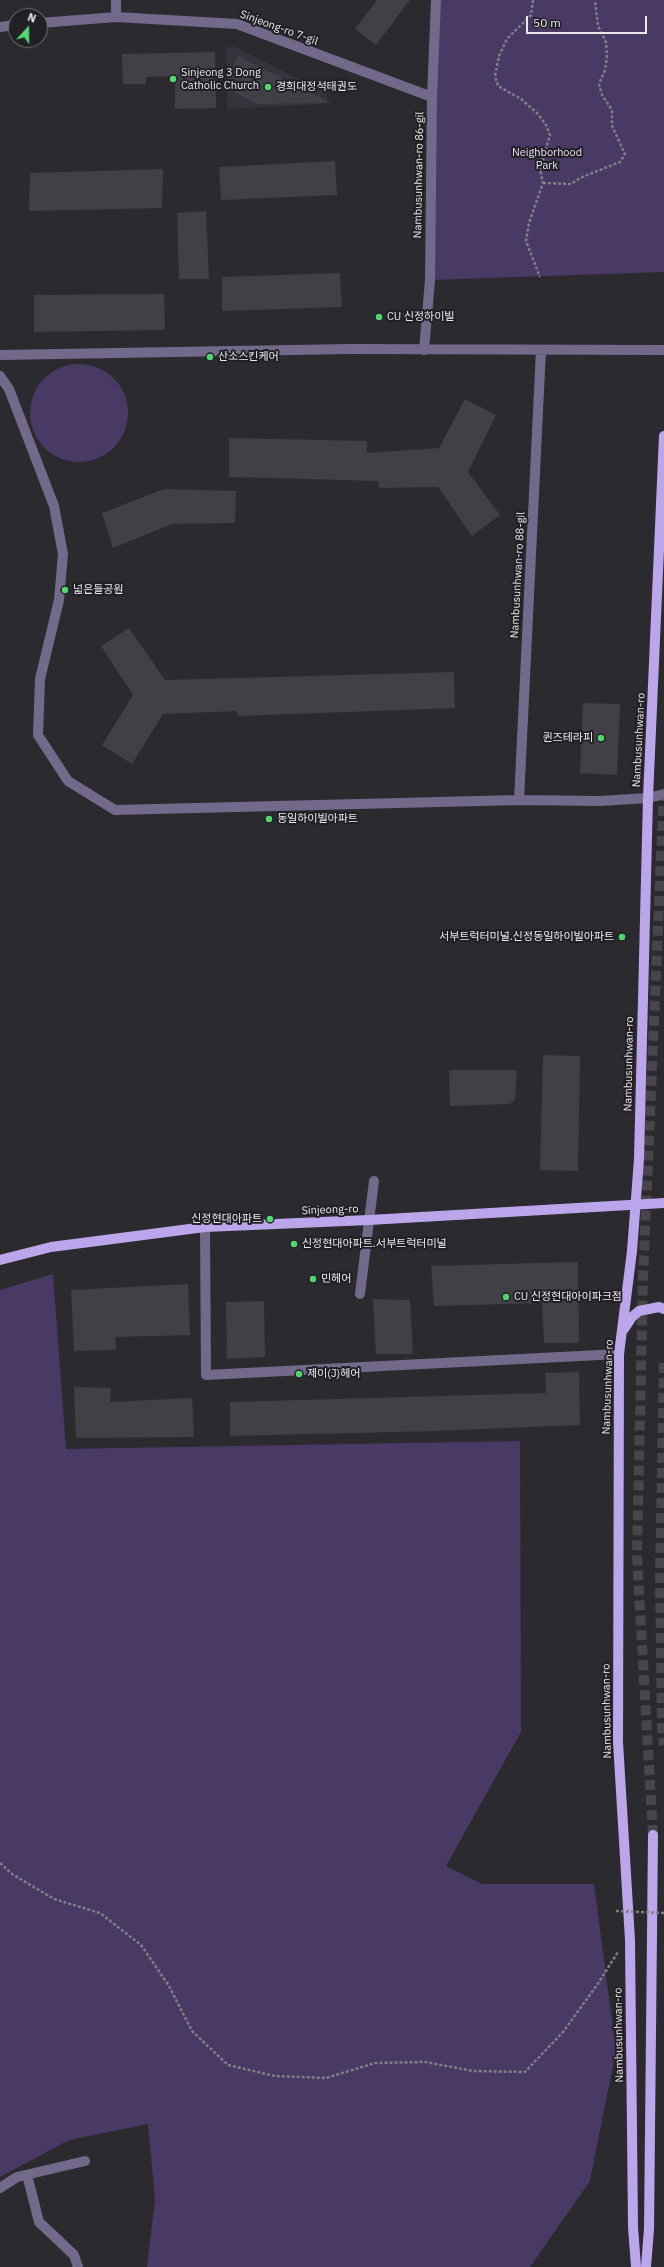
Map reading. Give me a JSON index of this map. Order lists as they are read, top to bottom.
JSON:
{
  "streets": {
    "main road": ["Nambusunhwan-ro", "Sinjeong-ro"],
    "street": ["Sinjeong-ro 7-gil", "Nambusunhwan-ro 86-gil", "Nambusunhwan-ro 88-gil"]
  },
  "crossings": [
    ["Sinjeong-ro 7-gil", "Nambusunhwan-ro 86-gil"],
    ["Nambusunhwan-ro", "Sinjeong-ro"]
  ],
  "parks": ["Neighborhood Park"],
  "places": [
    "Sinjeong 3 Dong Catholic Church",
    "경희대정석태권도",
    "CU 신정하이빌",
    "산소스킨케어",
    "넓은들공원",
    "퀸즈테라피",
    "동일하이빌아파트",
    "서부트럭터미널.신정동일하이빌아파트",
    "신정현대아파트",
    "신정현대아파트.서부트럭터미널",
    "민헤어",
    "CU 신정현대아이파크점",
    "제이(J)헤어"
  ],
  "scale_bar": "50 m",
  "north": "top"
}
